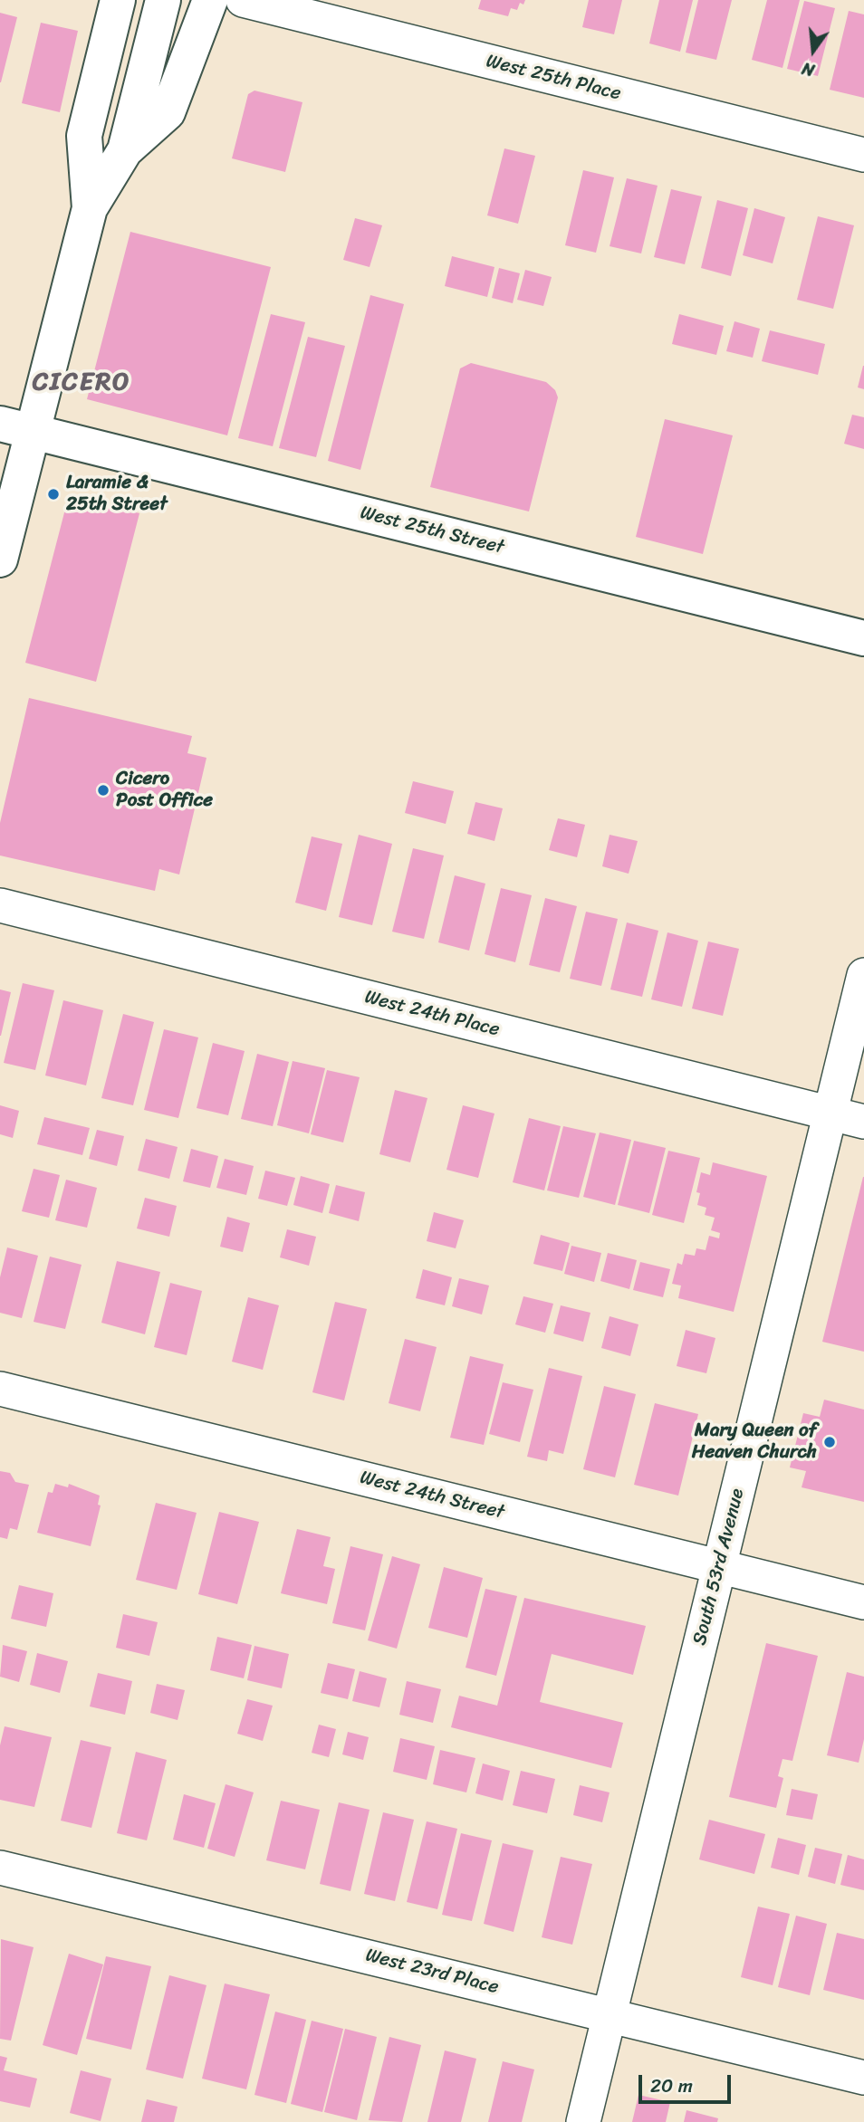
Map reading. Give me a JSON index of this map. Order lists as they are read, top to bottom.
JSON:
{
  "streets": {
    "main road": ["West 25th Street"],
    "street": [
      "West 25th Place",
      "West 24th Place",
      "West 24th Street",
      "South 53rd Avenue",
      "West 23rd Place"
    ]
  },
  "crossings": [
    ["West 24th Place", "South 53rd Avenue"],
    ["West 24th Street", "South 53rd Avenue"],
    ["South 53rd Avenue", "West 23rd Place"]
  ],
  "districts": ["CICERO"],
  "places": ["Laramie & 25th Street", "Cicero Post Office", "Mary Queen of Heaven Church"],
  "scale_bar": "20 m",
  "north": "bottom"
}
